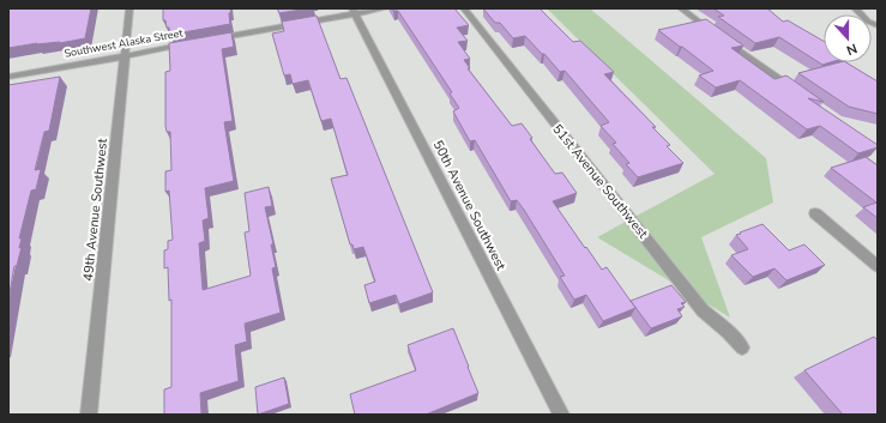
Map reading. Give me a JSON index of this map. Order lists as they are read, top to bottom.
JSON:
{
  "streets": {
    "street": [
      "Southwest Alaska Street",
      "51st Avenue Southwest",
      "50th Avenue Southwest",
      "49th Avenue Southwest"
    ]
  },
  "crossings": [
    ["Southwest Alaska Street", "49th Avenue Southwest"]
  ],
  "north": "bottom"
}
